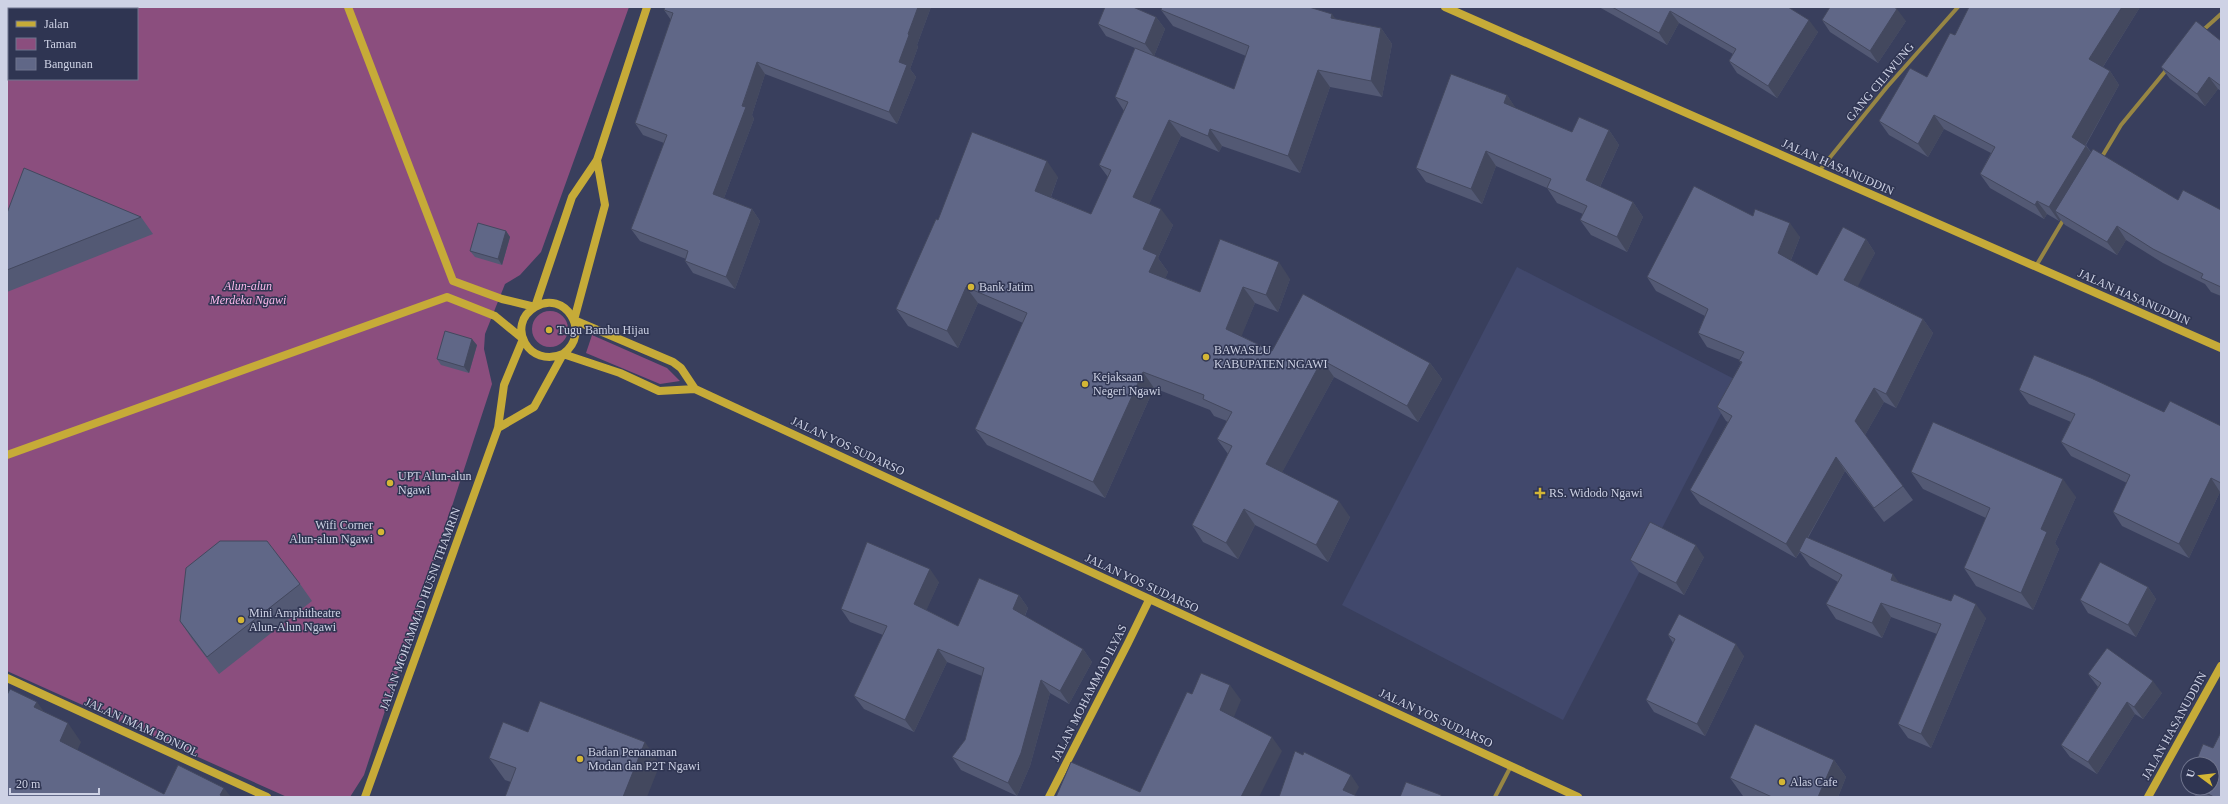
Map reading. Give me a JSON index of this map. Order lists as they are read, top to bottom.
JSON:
{
  "streets": {
    "main road": [
      "JALAN HASANUDDIN",
      "JALAN YOS SUDARSO",
      "JALAN MOHAMMAD HUSNI THAMRIN",
      "JALAN MOHAMMAD ILYAS",
      "JALAN IMAM BONJOL"
    ],
    "street": ["GANG CILIWUNG"]
  },
  "crossings": [
    ["GANG CILIWUNG", "JALAN HASANUDDIN"],
    ["JALAN YOS SUDARSO", "JALAN MOHAMMAD HUSNI THAMRIN"],
    ["JALAN YOS SUDARSO", "JALAN MOHAMMAD ILYAS"]
  ],
  "parks": ["Alun-alun Merdeka Ngawi"],
  "places": {
    "other": [
      "Bank Jatim",
      "Tugu Bambu Hijau",
      "BAWASLU KABUPATEN NGAWI",
      "Kejaksaan Negeri Ngawi",
      "UPT Alun-alun Ngawi",
      "Wifi Corner Alun-alun Ngawi",
      "Mini Amphitheatre Alun-Alun Ngawi",
      "Badan Penanaman Modan dan P2T Ngawi",
      "Alas Cafe"
    ],
    "health": ["RS. Widodo Ngawi"]
  },
  "legend": ["Jalan", "Taman", "Bangunan"],
  "scale_bar": "20 m",
  "north": "left"
}
